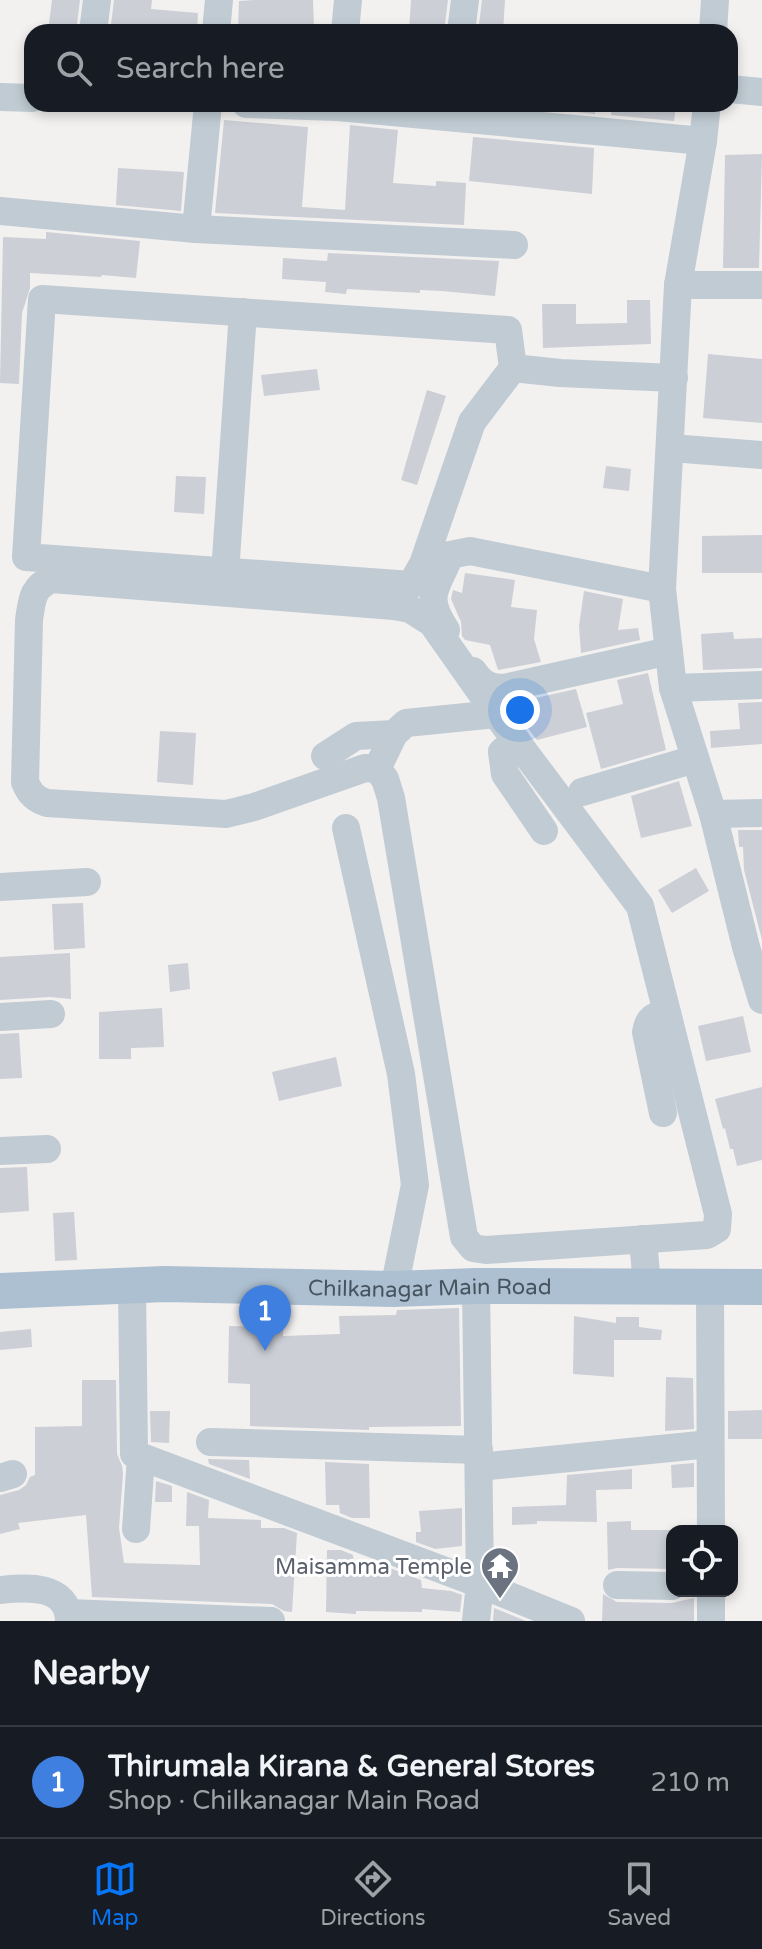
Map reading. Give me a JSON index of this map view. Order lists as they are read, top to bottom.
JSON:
{
  "streets": {
    "main road": ["Chilkanagar Main Road"]
  },
  "places": {
    "temple": ["Maisamma Temple"]
  },
  "page": {
    "search": "Search here",
    "pins": "1",
    "heading": "Nearby",
    "list": [
      {
        "mark": "1",
        "name": "Thirumala Kirana & General Stores",
        "note": "Shop · Chilkanagar Main Road",
        "value": "210 m"
      }
    ],
    "nav": ["Map", "Directions", "Saved"]
  }
}
